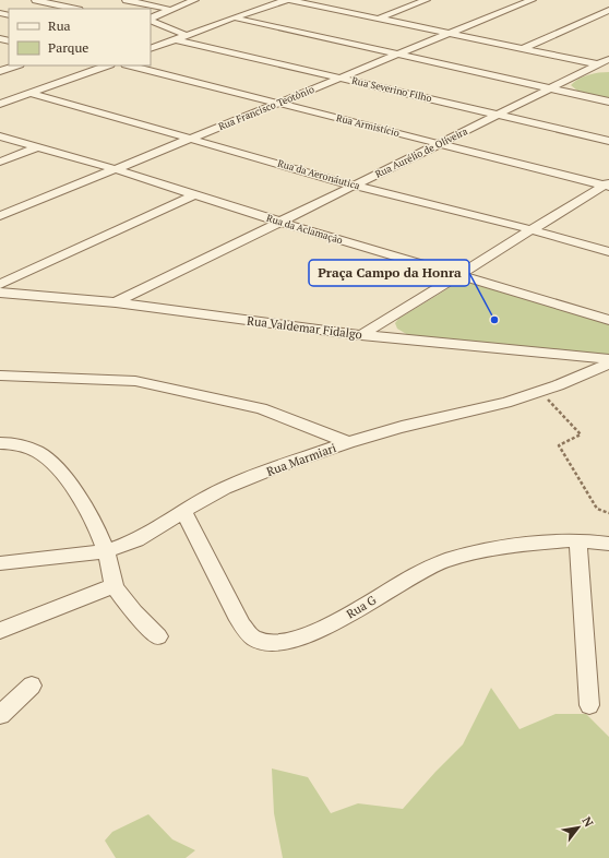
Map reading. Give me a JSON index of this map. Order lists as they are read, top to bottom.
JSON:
{
  "streets": {
    "street": [
      "Rua Severino Filho",
      "Rua Francisco Teotônio",
      "Rua Armistício",
      "Rua Aurélio de Oliveira",
      "Rua da Aeronáutica",
      "Rua da Aclamação",
      "Rua Valdemar Fidalgo",
      "Rua Marmiari",
      "Rua G"
    ]
  },
  "crossings": [
    ["Rua Severino Filho", "Rua Francisco Teotônio"],
    ["Rua Severino Filho", "Rua Aurélio de Oliveira"],
    ["Rua Francisco Teotônio", "Rua Armistício"],
    ["Rua Francisco Teotônio", "Rua da Aeronáutica"],
    ["Rua Francisco Teotônio", "Rua da Aclamação"],
    ["Rua Armistício", "Rua Aurélio de Oliveira"],
    ["Rua Aurélio de Oliveira", "Rua da Aeronáutica"],
    ["Rua Aurélio de Oliveira", "Rua da Aclamação"],
    ["Rua Aurélio de Oliveira", "Rua Valdemar Fidalgo"],
    ["Rua Marmiari", "Rua G"]
  ],
  "places": ["Praça Campo da Honra"],
  "legend": ["Rua", "Parque"],
  "north": "top right"
}
